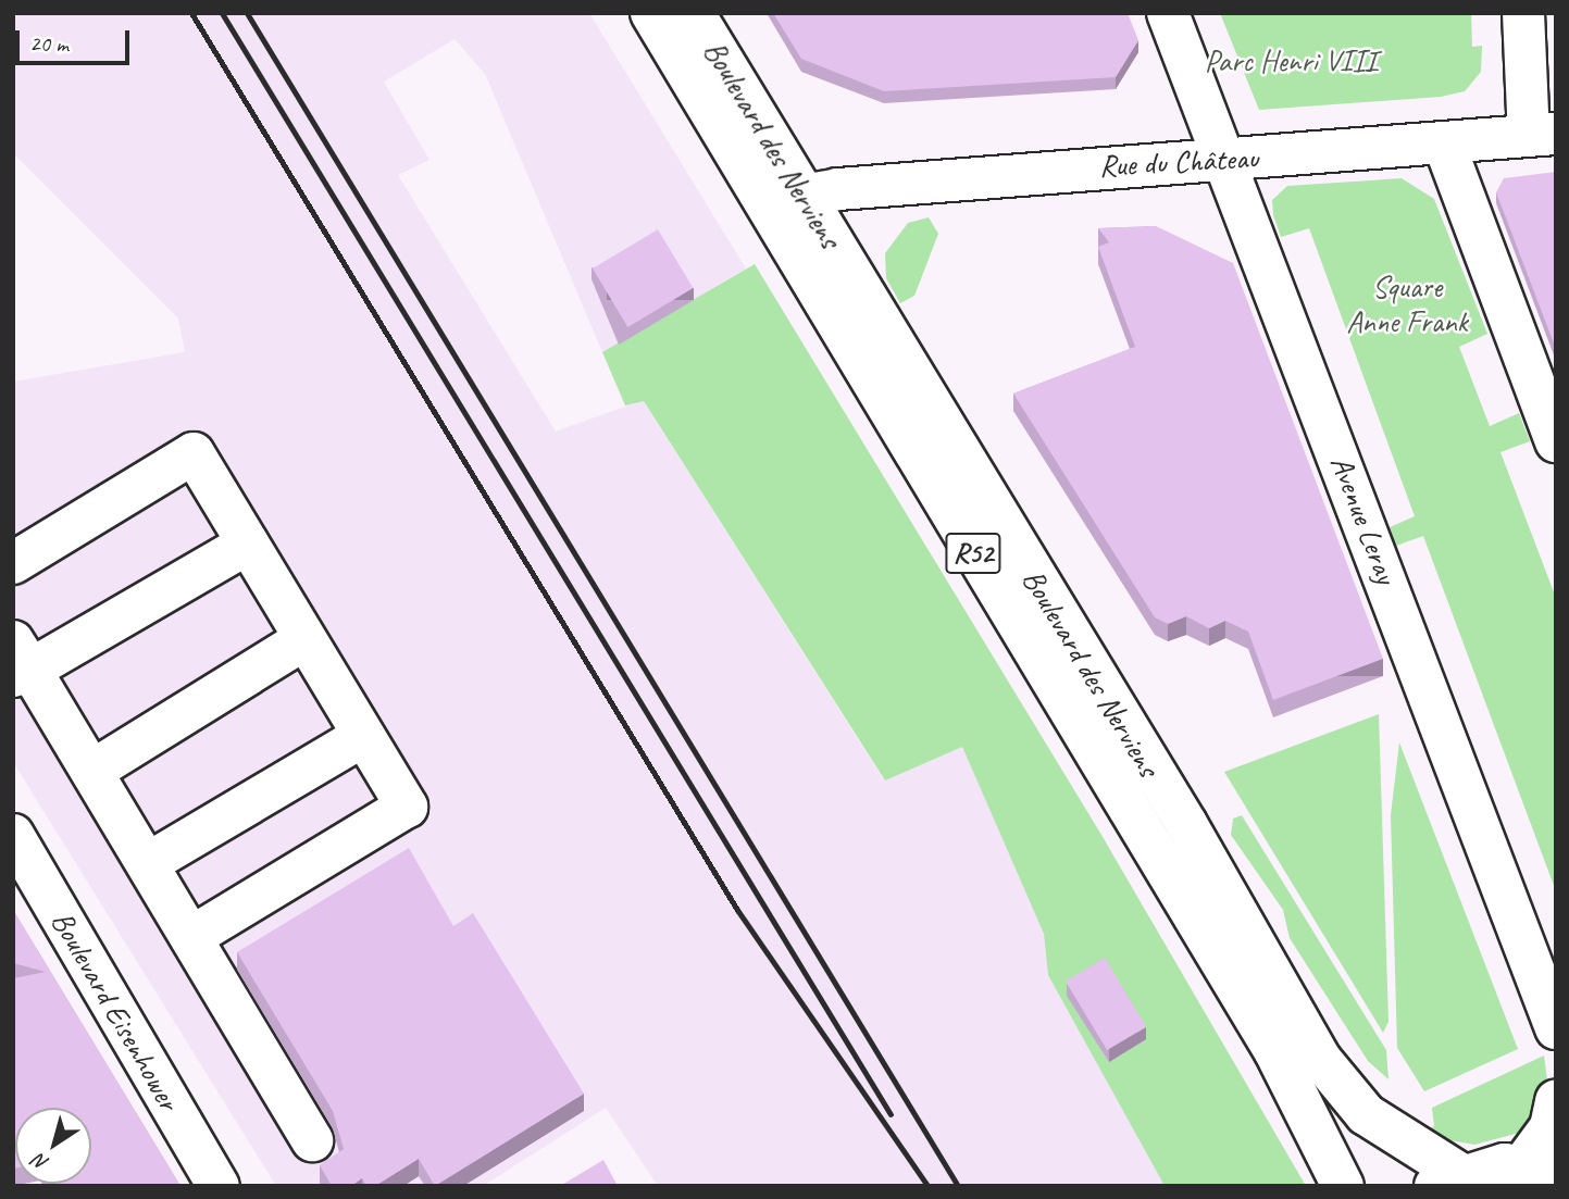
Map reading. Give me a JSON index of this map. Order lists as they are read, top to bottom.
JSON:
{
  "streets": {
    "main road": [
      "Boulevard des Nerviens",
      "Rue du Château",
      "Avenue Leray",
      "R52",
      "Boulevard Eisenhower"
    ]
  },
  "crossings": [
    ["Boulevard des Nerviens", "Rue du Château"],
    ["Boulevard des Nerviens", "R52"],
    ["Rue du Château", "Avenue Leray"]
  ],
  "parks": ["Parc Henri VIII", "Square Anne Frank"],
  "scale_bar": "20 m",
  "north": "bottom left"
}
